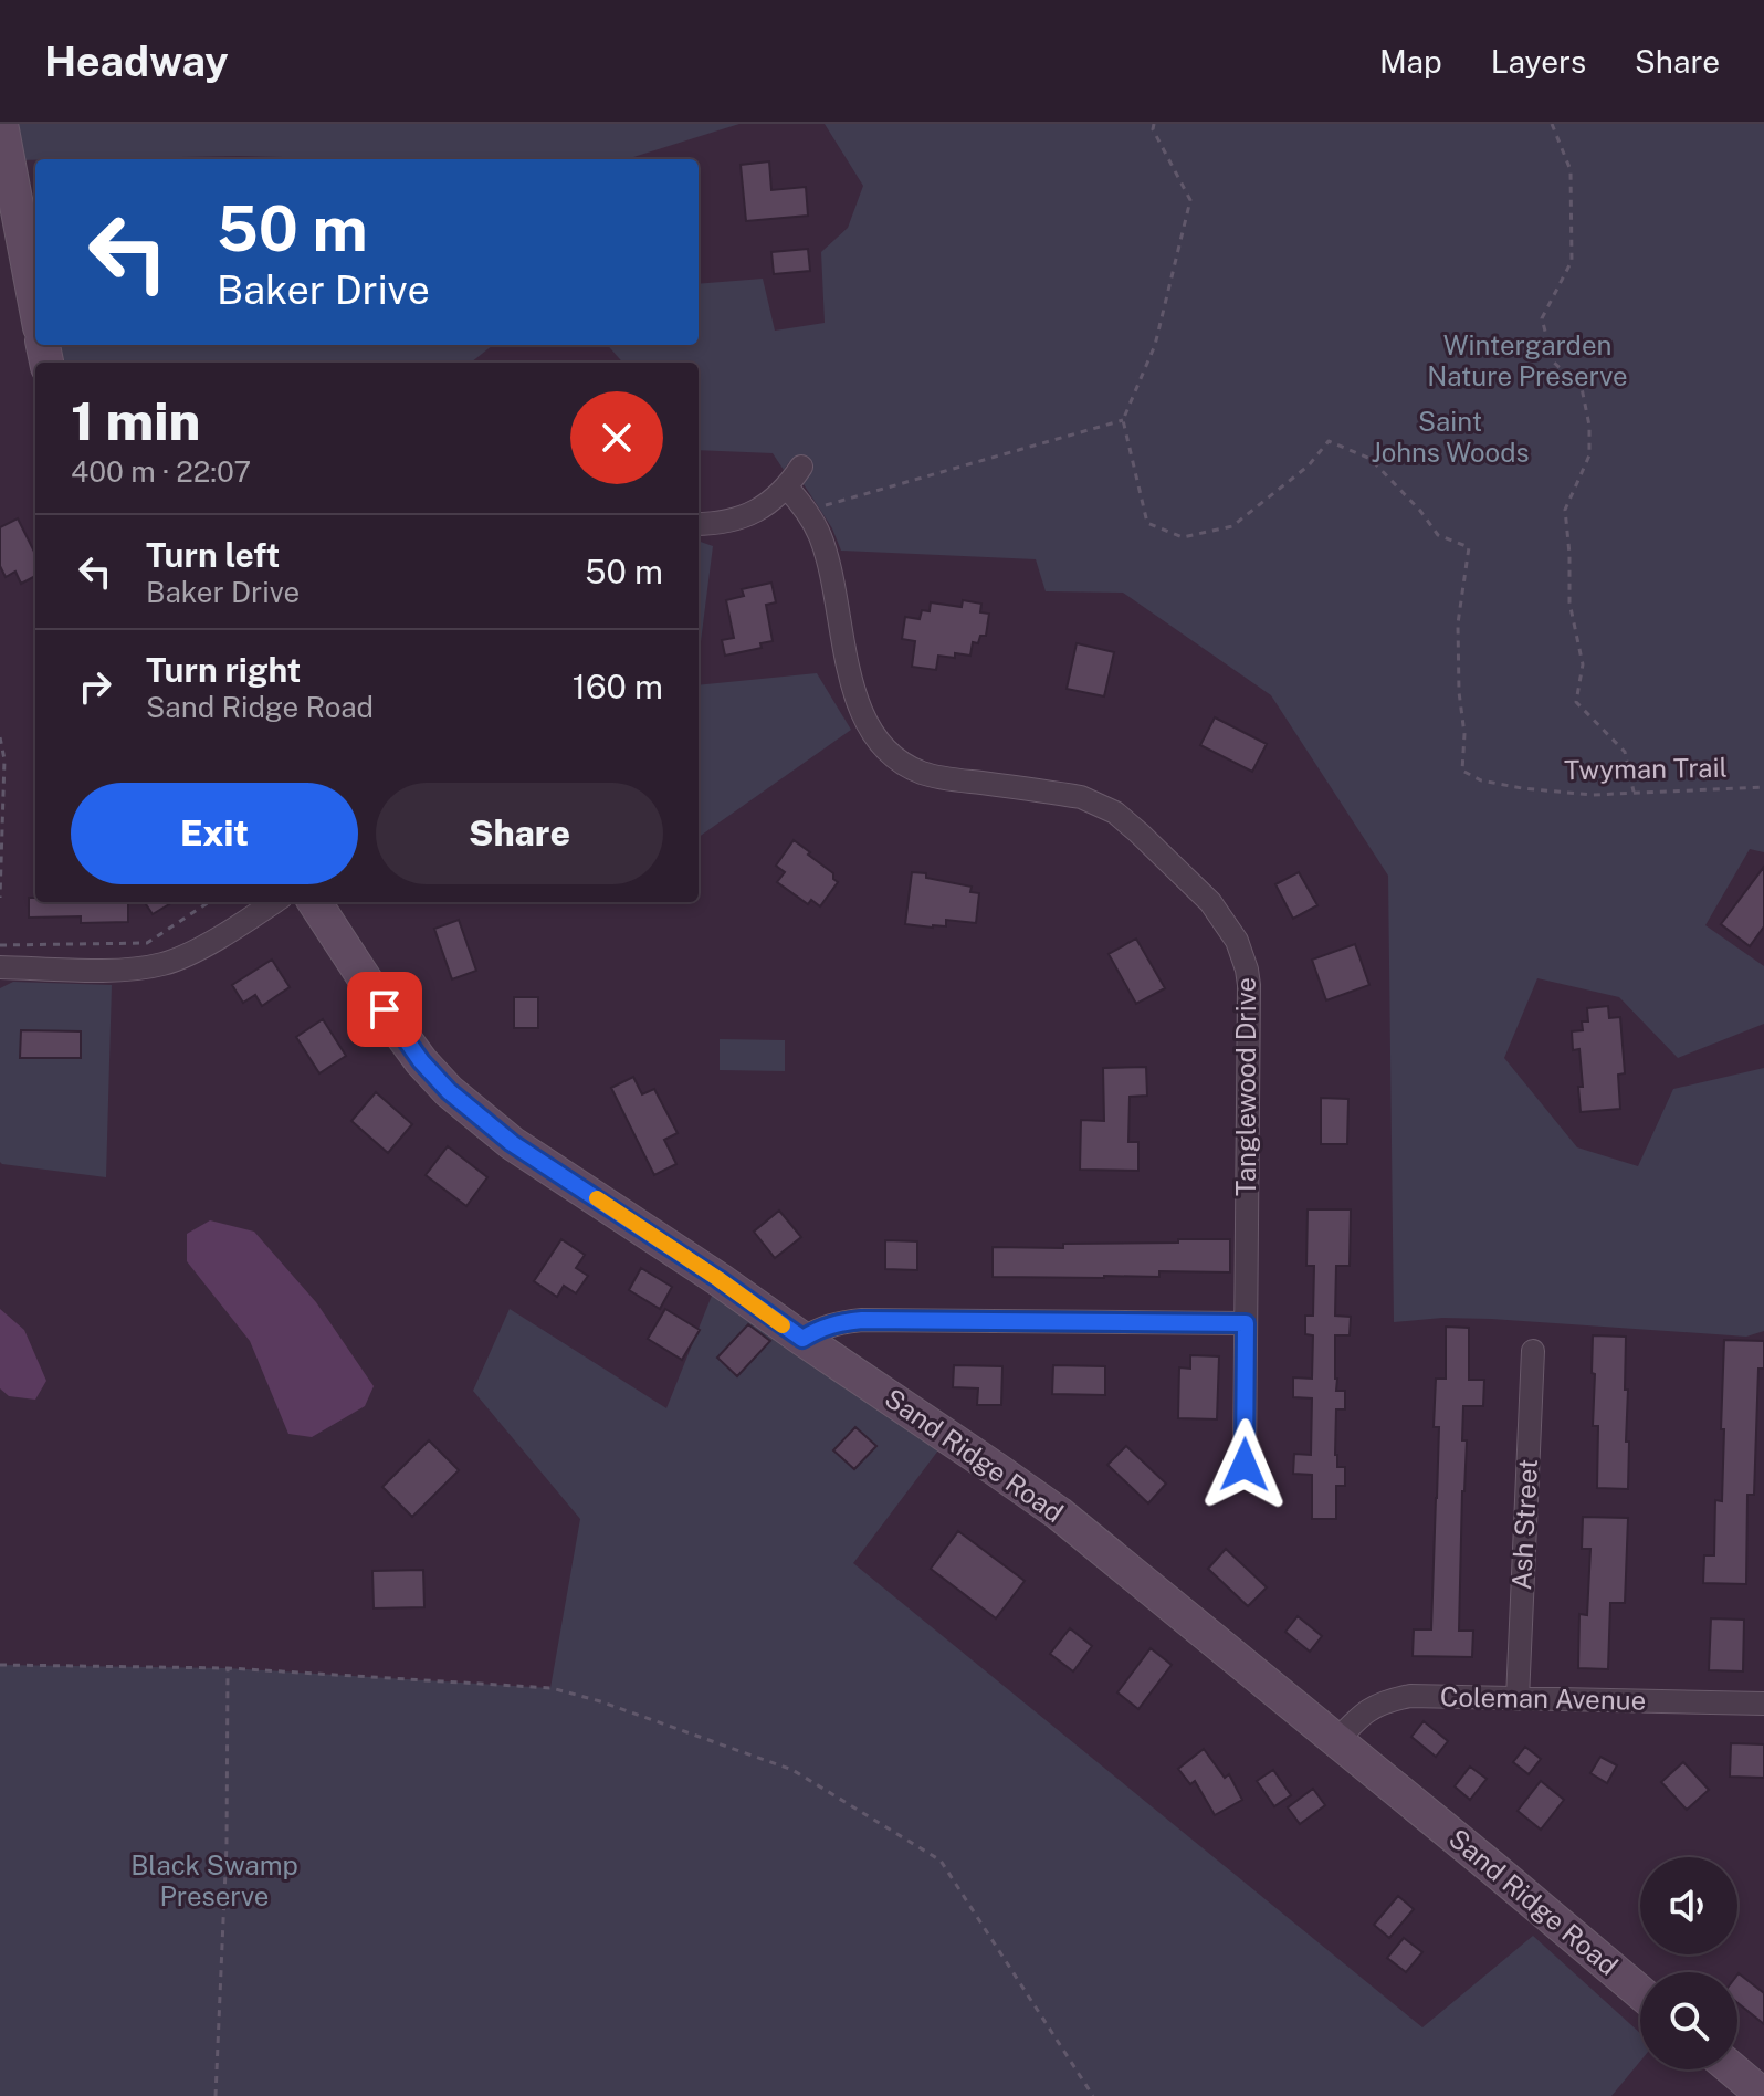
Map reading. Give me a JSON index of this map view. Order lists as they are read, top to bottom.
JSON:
{
  "streets": {
    "street": [
      "Tanglewood Drive",
      "Sand Ridge Road",
      "Ash Street",
      "Coleman Avenue"
    ],
    "path": ["Twyman Trail"]
  },
  "crossings": [
    ["Sand Ridge Road", "Coleman Avenue"],
    ["Ash Street", "Coleman Avenue"]
  ],
  "parks": ["Wintergarden Nature Preserve", "Saint Johns Woods", "Black Swamp Preserve"],
  "page": {
    "header": "Headway",
    "nav": ["Map", "Layers", "Share"],
    "turn": ["50 m", "Baker Drive"],
    "heading": ["1 min", "400 m · 22:07"],
    "list": [
      {
        "name": "Turn left",
        "note": "Baker Drive",
        "value": "50 m"
      },
      {
        "name": "Turn right",
        "note": "Sand Ridge Road",
        "value": "160 m"
      }
    ],
    "buttons": ["Exit", "Share"]
  }
}
